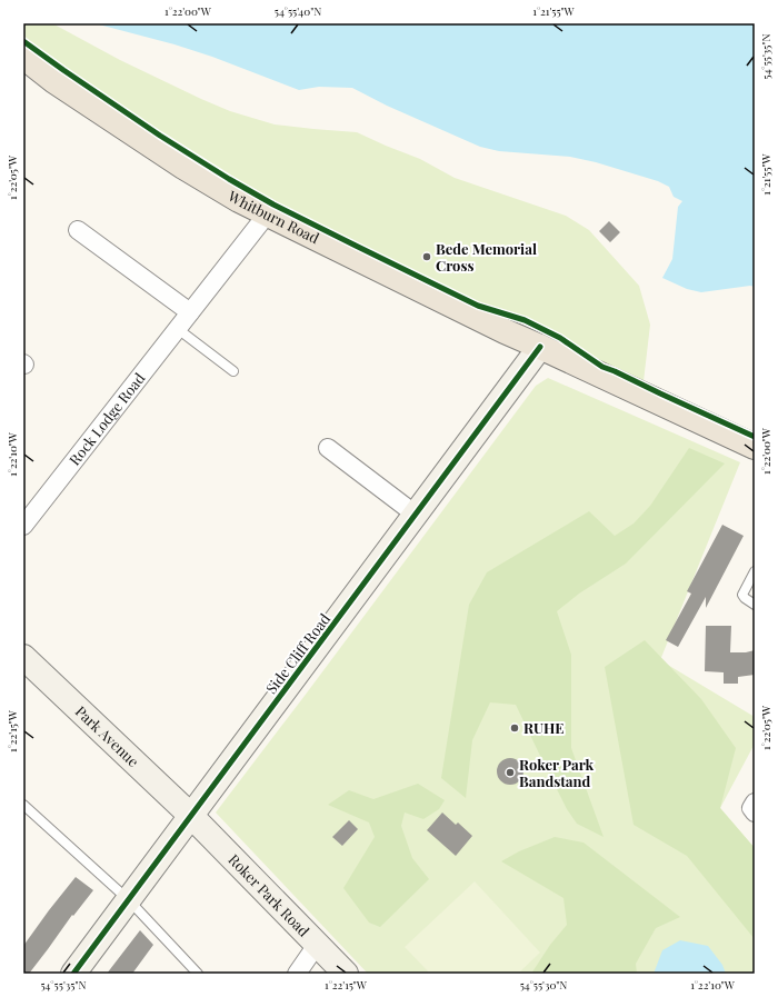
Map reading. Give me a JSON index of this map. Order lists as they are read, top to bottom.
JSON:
{
  "streets": {
    "main road": ["Whitburn Road"],
    "street": [
      "Rock Lodge Road",
      "Side Cliff Road",
      "Park Avenue",
      "Roker Park Road"
    ]
  },
  "crossings": [
    ["Whitburn Road", "Rock Lodge Road"],
    ["Whitburn Road", "Side Cliff Road"],
    ["Side Cliff Road", "Park Avenue"],
    ["Side Cliff Road", "Roker Park Road"],
    ["Park Avenue", "Roker Park Road"]
  ],
  "places": ["Bede Memorial Cross", "RUHE", "Roker Park Bandstand"],
  "coordinates": [
    "1°22'00\"W",
    "54°55'40\"N",
    "1°21'55\"W",
    "54°55'35\"N",
    "1°22'05\"W",
    "1°22'10\"W",
    "1°22'15\"W",
    "54°55'30\"N"
  ]
}
